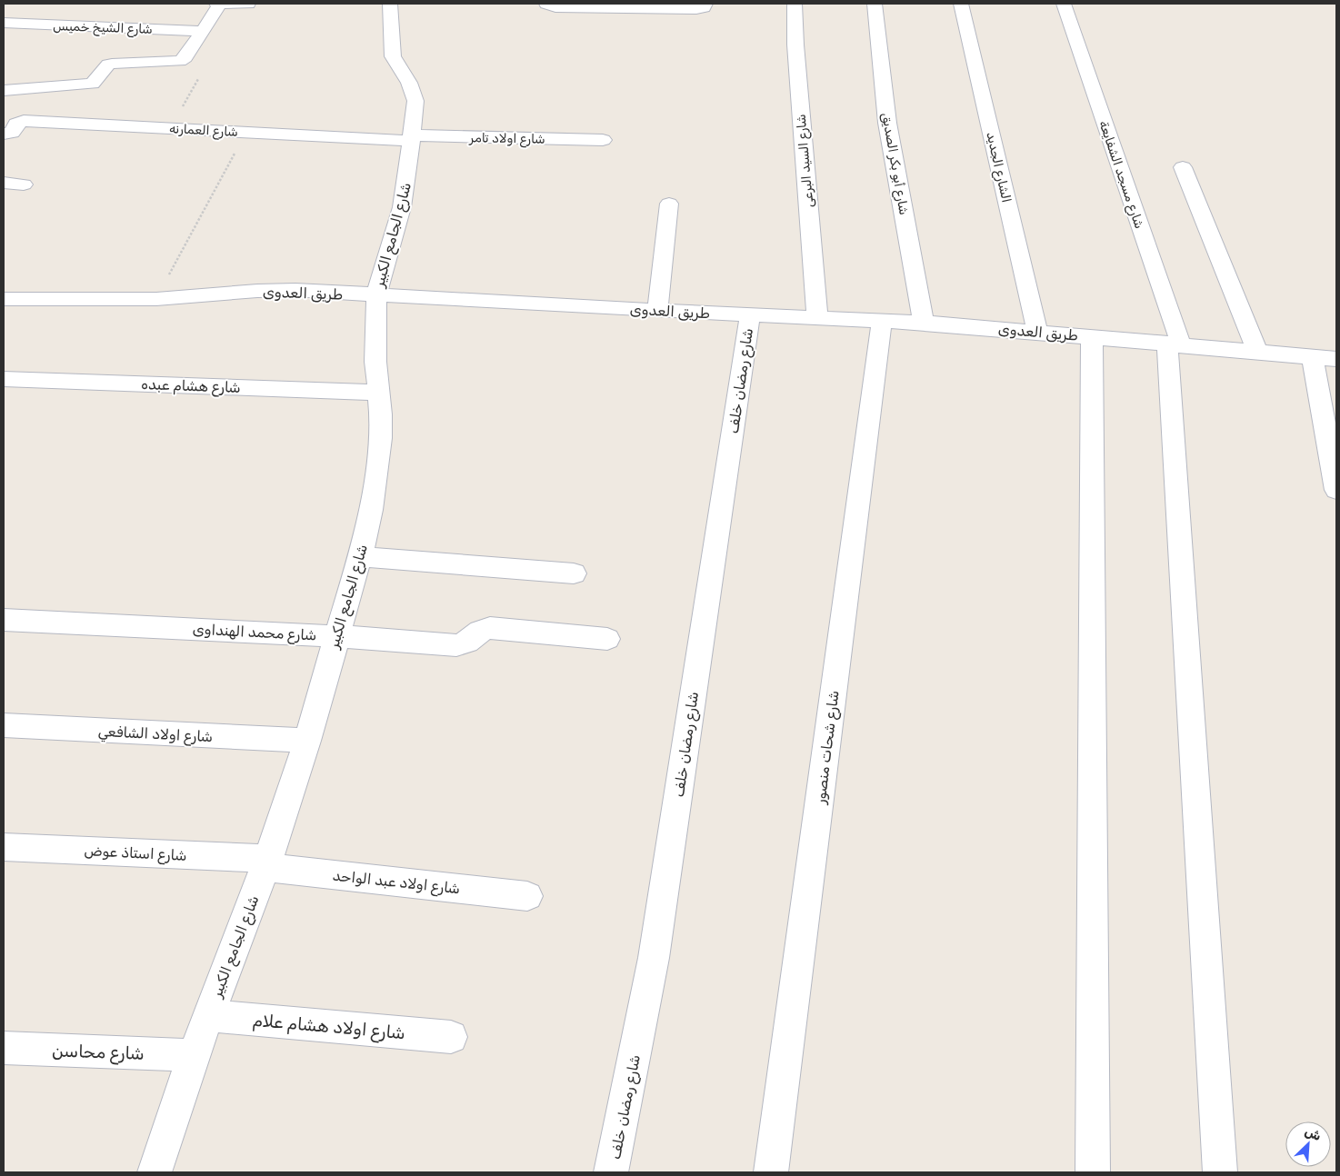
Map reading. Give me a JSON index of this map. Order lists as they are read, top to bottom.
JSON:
{
  "streets": {
    "street": [
      "شارع الشيخ خميس",
      "شارع العمارنه",
      "شارع اولاد تامر",
      "شارع السيد البرعى",
      "شارع أبو بكر الصديق",
      "الشارع الجديد",
      "شارع مسجد الشفايعة",
      "شارع الجامع الكبير",
      "طريق العدوى",
      "شارع رمضان خلف",
      "شارع هشام عبده",
      "شارع محمد الهنداوى",
      "شارع اولاد الشافعي",
      "شارع شحات منصور",
      "شارع استاذ عوض",
      "شارع اولاد عبد الواحد",
      "شارع اولاد هشام علام",
      "شارع محاسن"
    ]
  },
  "crossings": [
    ["شارع العمارنه", "شارع اولاد تامر"],
    ["شارع العمارنه", "شارع الجامع الكبير"],
    ["شارع اولاد تامر", "شارع الجامع الكبير"],
    ["شارع السيد البرعى", "طريق العدوى"],
    ["شارع أبو بكر الصديق", "طريق العدوى"],
    ["الشارع الجديد", "طريق العدوى"],
    ["شارع مسجد الشفايعة", "طريق العدوى"],
    ["شارع الجامع الكبير", "طريق العدوى"],
    ["شارع الجامع الكبير", "شارع هشام عبده"],
    ["شارع الجامع الكبير", "شارع محمد الهنداوى"],
    ["شارع الجامع الكبير", "شارع اولاد الشافعي"],
    ["شارع الجامع الكبير", "شارع استاذ عوض"],
    ["شارع الجامع الكبير", "شارع اولاد عبد الواحد"],
    ["شارع الجامع الكبير", "شارع اولاد هشام علام"],
    ["شارع الجامع الكبير", "شارع محاسن"],
    ["طريق العدوى", "شارع رمضان خلف"],
    ["طريق العدوى", "شارع شحات منصور"],
    ["شارع استاذ عوض", "شارع اولاد عبد الواحد"]
  ],
  "north": "top right"
}
